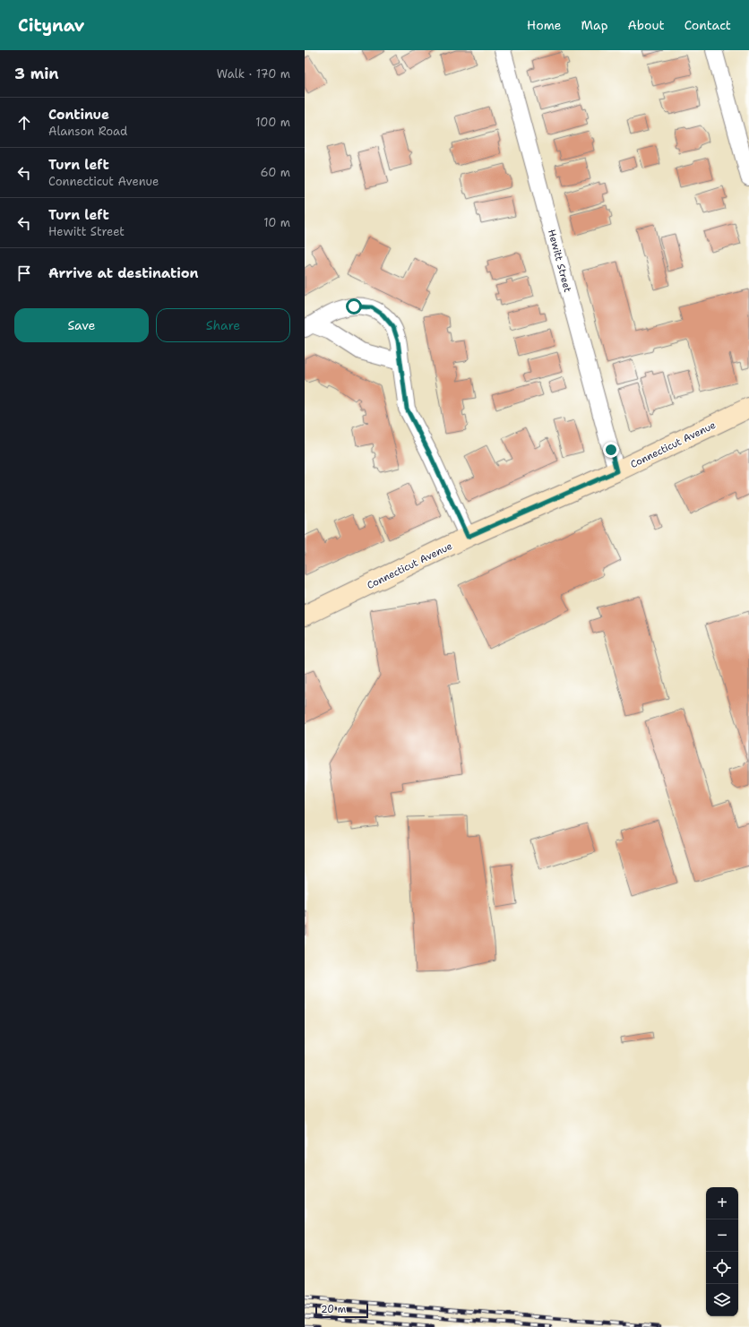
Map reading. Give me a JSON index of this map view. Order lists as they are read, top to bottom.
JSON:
{
  "streets": {
    "main road": ["Connecticut Avenue"],
    "street": ["Hewitt Street"]
  },
  "crossings": [
    ["Hewitt Street", "Connecticut Avenue"]
  ],
  "scale_bar": "20 m",
  "page": {
    "header": "Citynav",
    "nav": [
      "Home",
      "Map",
      "About",
      "Contact"
    ],
    "heading": ["3 min", "Walk · 170 m"],
    "list": [
      ["Continue", "Alanson Road", "100 m"],
      ["Turn left", "Connecticut Avenue", "60 m"],
      ["Turn left", "Hewitt Street", "10 m"],
      "Arrive at destination"
    ],
    "buttons": ["Save", "Share"],
    "map_buttons": ["+", "−"],
    "scale": "20 m"
  }
}
